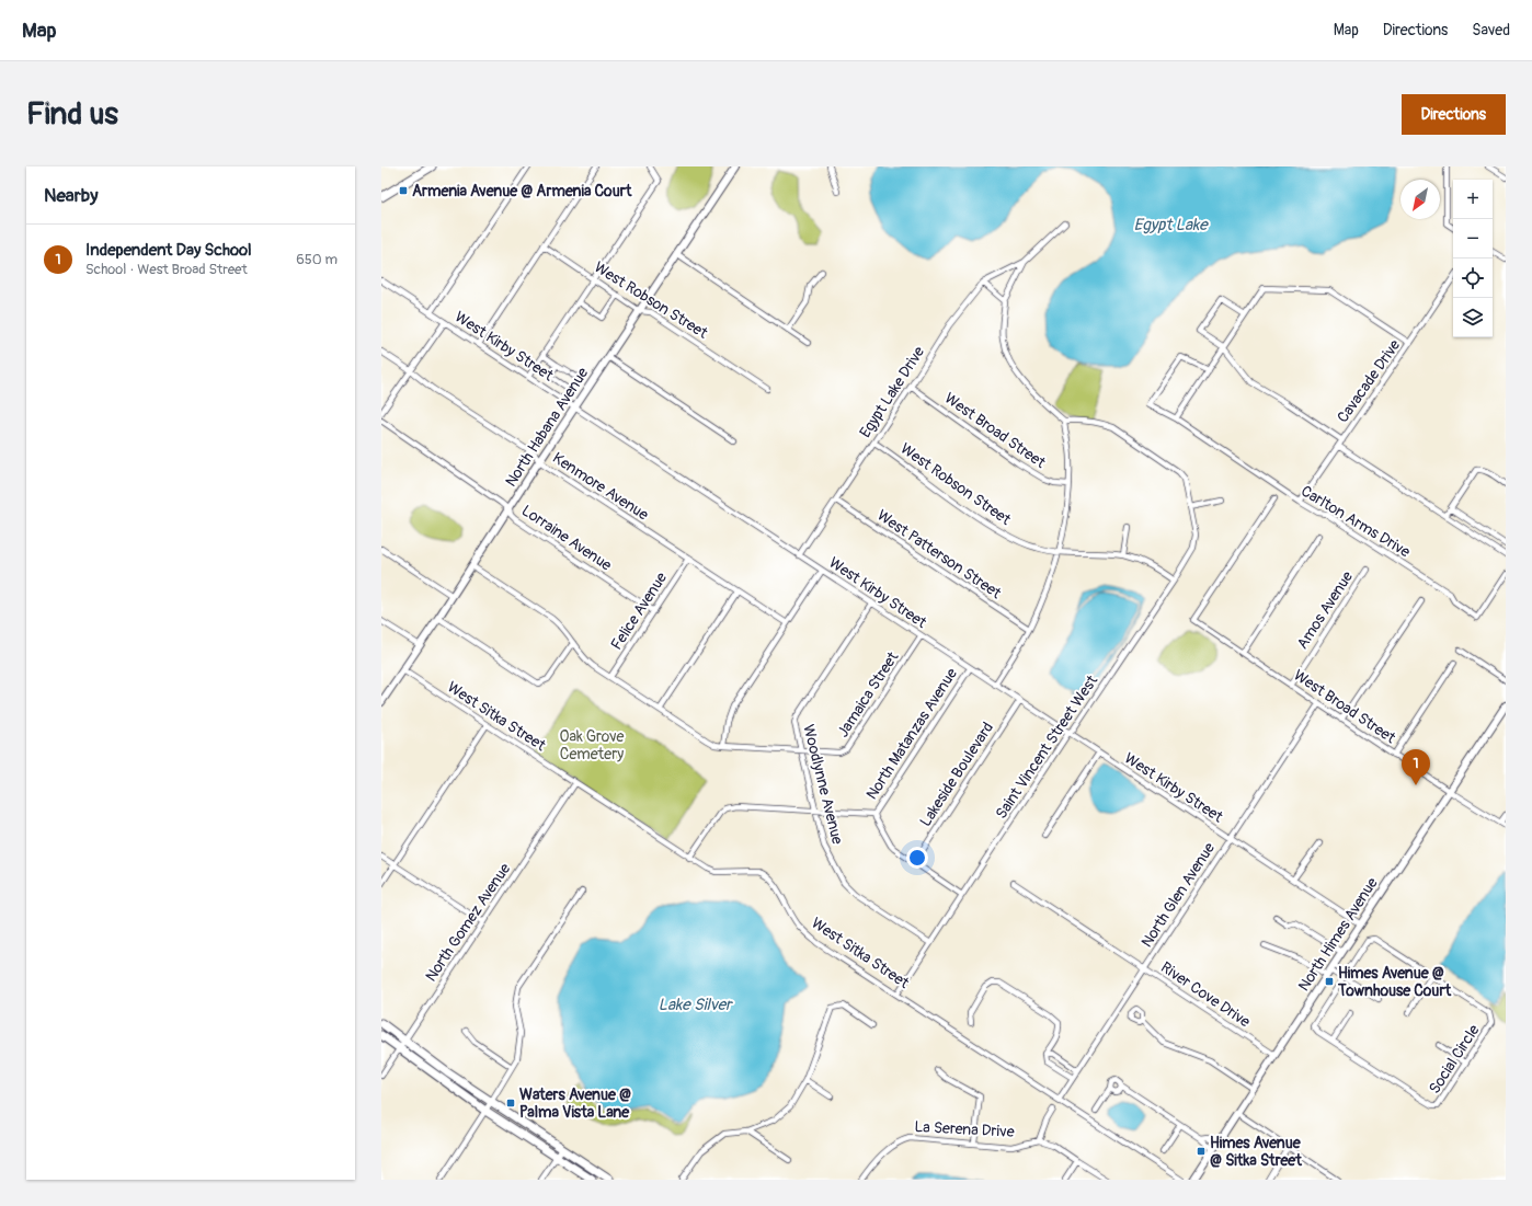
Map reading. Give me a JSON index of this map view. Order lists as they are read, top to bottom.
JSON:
{
  "streets": {
    "street": [
      "West Robson Street",
      "West Kirby Street",
      "Cavacade Drive",
      "Egypt Lake Drive",
      "North Habana Avenue",
      "West Broad Street",
      "Kenmore Avenue",
      "Carlton Arms Drive",
      "Lorraine Avenue",
      "West Patterson Street",
      "Amos Avenue",
      "Felice Avenue",
      "Jamaica Street",
      "West Sitka Street",
      "North Matanzas Avenue",
      "Saint Vincent Street West",
      "Lakeside Boulevard",
      "Woodlynne Avenue",
      "North Glen Avenue",
      "North Gomez Avenue",
      "North Himes Avenue",
      "River Cove Drive",
      "Social Circle",
      "La Serena Drive"
    ]
  },
  "crossings": [
    ["West Robson Street", "Egypt Lake Drive"],
    ["West Robson Street", "North Habana Avenue"],
    ["West Robson Street", "Saint Vincent Street West"],
    ["West Kirby Street", "Egypt Lake Drive"],
    ["West Kirby Street", "North Habana Avenue"],
    ["West Kirby Street", "Jamaica Street"],
    ["West Kirby Street", "North Matanzas Avenue"],
    ["West Kirby Street", "Saint Vincent Street West"],
    ["West Kirby Street", "Lakeside Boulevard"],
    ["West Kirby Street", "Woodlynne Avenue"],
    ["West Kirby Street", "North Glen Avenue"],
    ["West Kirby Street", "North Himes Avenue"],
    ["Cavacade Drive", "Carlton Arms Drive"],
    ["Egypt Lake Drive", "West Broad Street"],
    ["Egypt Lake Drive", "West Patterson Street"],
    ["North Habana Avenue", "Kenmore Avenue"],
    ["North Habana Avenue", "Lorraine Avenue"],
    ["North Habana Avenue", "West Sitka Street"],
    ["West Broad Street", "Amos Avenue"],
    ["West Broad Street", "North Glen Avenue"],
    ["West Broad Street", "North Himes Avenue"],
    ["Kenmore Avenue", "Felice Avenue"],
    ["Lorraine Avenue", "Felice Avenue"],
    ["Jamaica Street", "Woodlynne Avenue"],
    ["West Sitka Street", "Saint Vincent Street West"],
    ["West Sitka Street", "North Glen Avenue"],
    ["West Sitka Street", "North Gomez Avenue"],
    ["Saint Vincent Street West", "Woodlynne Avenue"],
    ["North Glen Avenue", "River Cove Drive"],
    ["North Himes Avenue", "River Cove Drive"]
  ],
  "water": ["Egypt Lake", "Lake Silver"],
  "parks": ["Oak Grove Cemetery"],
  "places": {
    "transit": [
      "Armenia Avenue @ Armenia Court",
      "Himes Avenue @ Townhouse Court",
      "Waters Avenue @ Palma Vista Lane",
      "Himes Avenue @ Sitka Street"
    ]
  },
  "north": "bottom left",
  "page": {
    "header": "Map",
    "nav": ["Map", "Directions", "Saved"],
    "buttons": "Directions",
    "title": "Find us",
    "heading": "Nearby",
    "map_buttons": ["+", "−"],
    "list": [
      {
        "mark": "1",
        "name": "Independent Day School",
        "note": "School · West Broad Street",
        "value": "650 m"
      }
    ],
    "pins": "1"
  }
}
